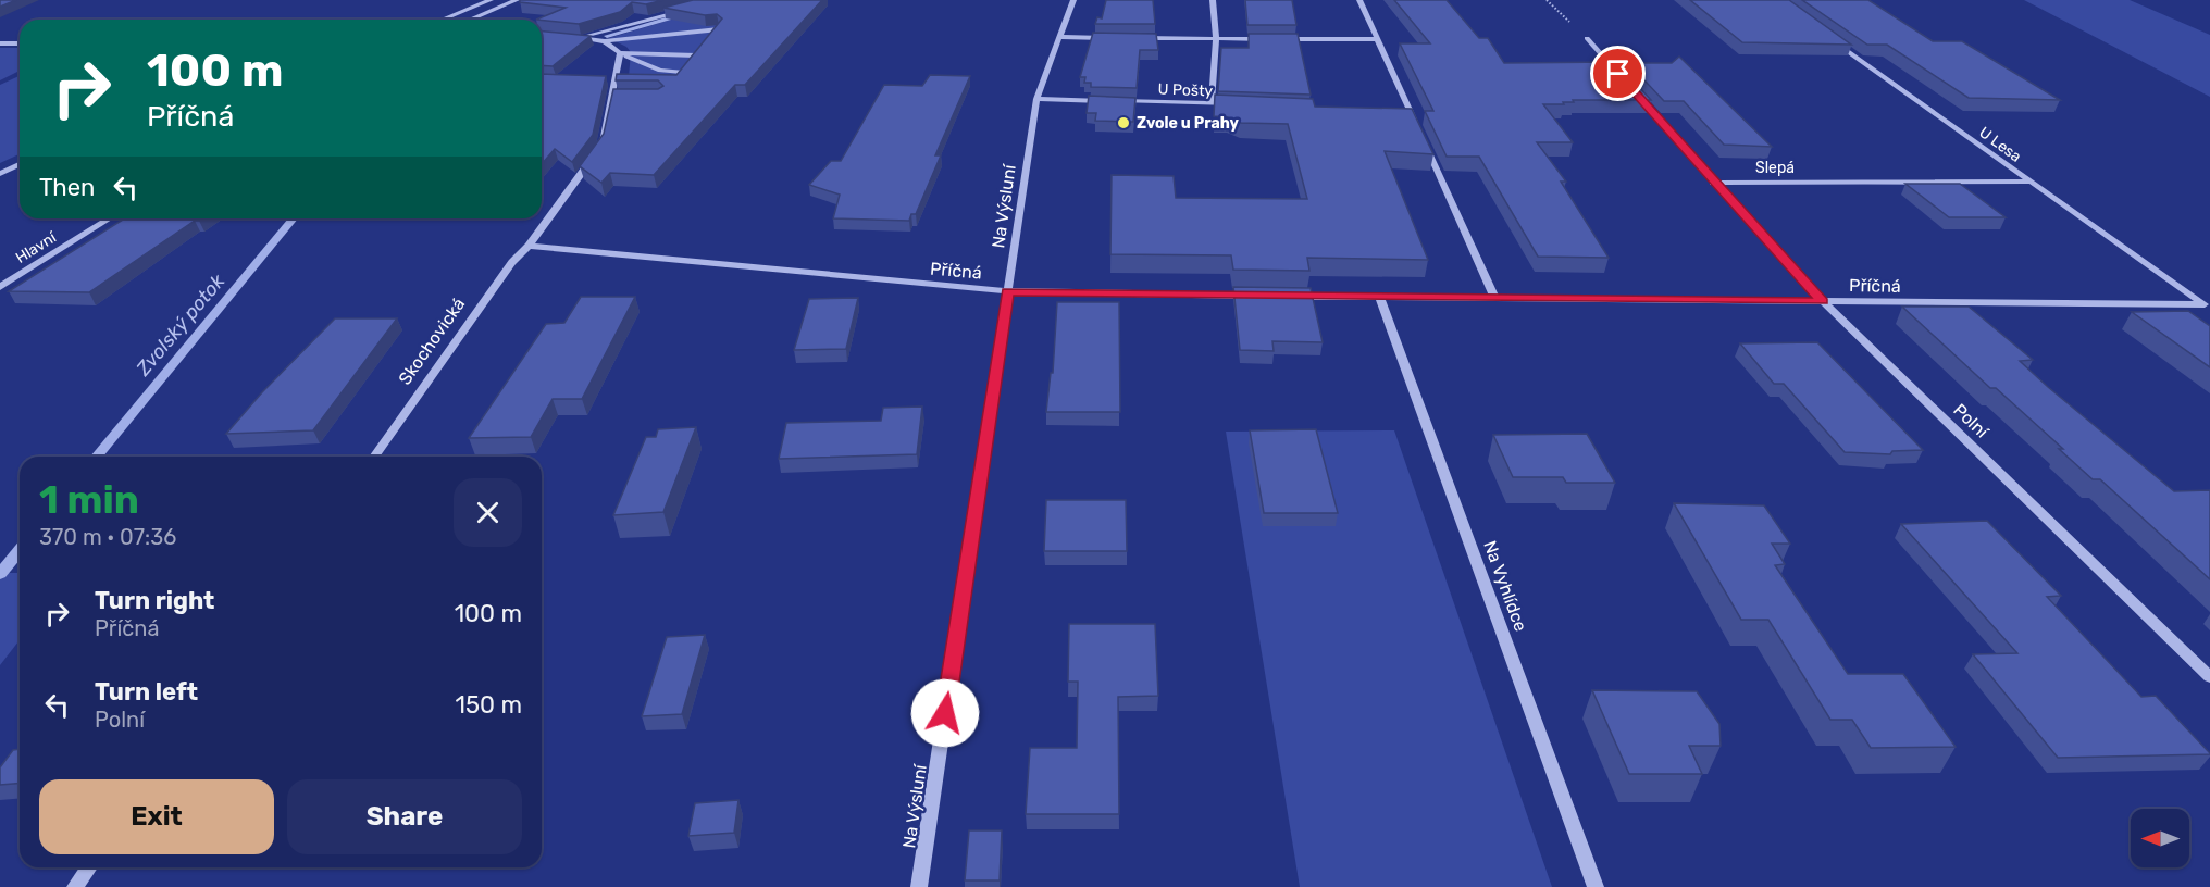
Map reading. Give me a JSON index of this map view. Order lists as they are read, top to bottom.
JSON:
{
  "streets": {
    "street": [
      "U Pošty",
      "U Lesa",
      "Slepá",
      "Na Výsluní",
      "Hlavní",
      "Příčná",
      "Skochovická",
      "Polní",
      "Na Vyhlídce"
    ]
  },
  "crossings": [
    ["U Pošty", "Na Výsluní"],
    ["U Lesa", "Slepá"],
    ["U Lesa", "Příčná"],
    ["Slepá", "Polní"],
    ["Na Výsluní", "Příčná"],
    ["Příčná", "Skochovická"],
    ["Příčná", "Polní"],
    ["Příčná", "Na Vyhlídce"]
  ],
  "water": ["Zvolský potok"],
  "places": ["Zvole u Prahy"],
  "north": "left",
  "page": {
    "turn": ["100 m", "Příčná"],
    "then": "Then",
    "heading": ["1 min", "370 m · 07:36"],
    "list": [
      {
        "name": "Turn right",
        "note": "Příčná",
        "value": "100 m"
      },
      {
        "name": "Turn left",
        "note": "Polní",
        "value": "150 m"
      }
    ],
    "buttons": ["Exit", "Share"]
  }
}
